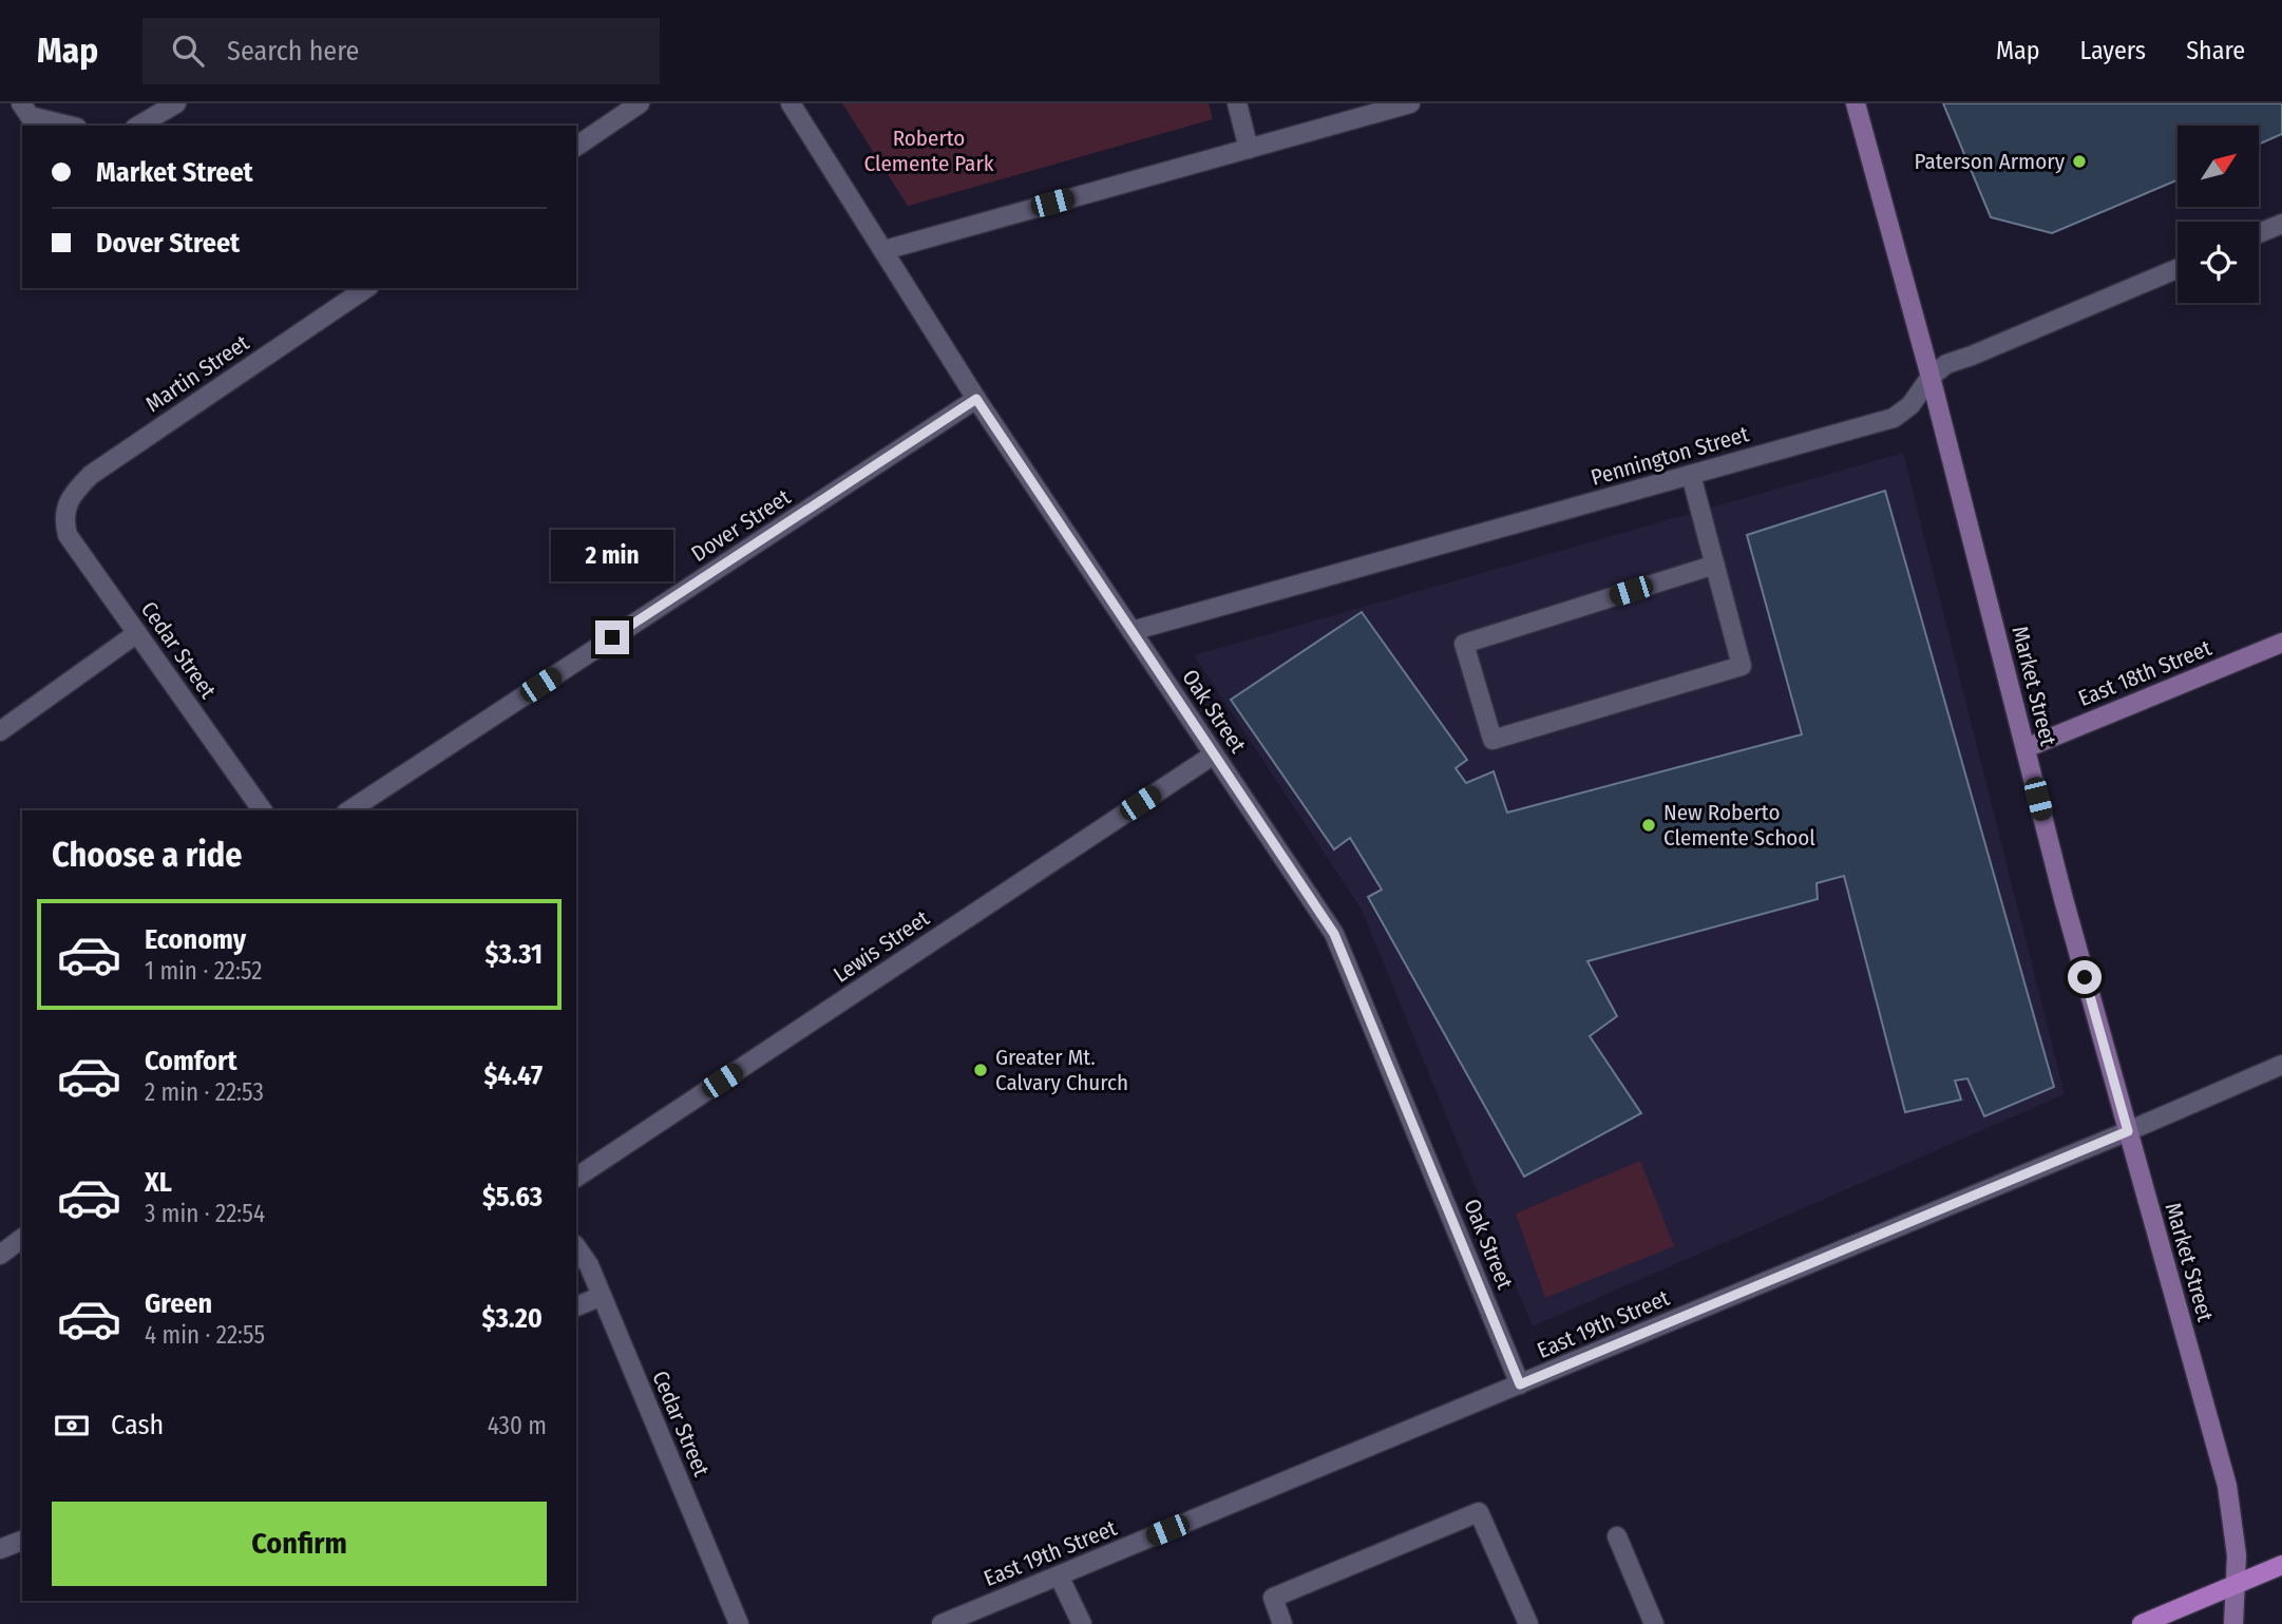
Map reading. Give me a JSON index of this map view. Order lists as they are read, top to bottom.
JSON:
{
  "streets": {
    "main road": ["East 18th Street", "Market Street"],
    "street": [
      "Martin Street",
      "Pennington Street",
      "Dover Street",
      "Cedar Street",
      "Oak Street",
      "Lewis Street",
      "East 19th Street"
    ]
  },
  "crossings": [
    ["Martin Street", "Cedar Street"],
    ["Pennington Street", "Market Street"],
    ["Pennington Street", "Oak Street"],
    ["Dover Street", "Oak Street"],
    ["East 18th Street", "Market Street"],
    ["Market Street", "East 19th Street"],
    ["Oak Street", "Lewis Street"],
    ["Oak Street", "East 19th Street"]
  ],
  "parks": ["Roberto Clemente Park"],
  "places": ["Paterson Armory", "New Roberto Clemente School", "Greater Mt. Calvary Church"],
  "north": "top right",
  "page": {
    "header": "Map",
    "search": "Search here",
    "nav": ["Map", "Layers", "Share"],
    "banner": ["Market Street", "Dover Street"],
    "bubble": "2 min",
    "heading": "Choose a ride",
    "list": [
      {
        "name": "Economy",
        "note": "1 min · 22:52",
        "value": "$3.31"
      },
      {
        "name": "Comfort",
        "note": "2 min · 22:53",
        "value": "$4.47"
      },
      {
        "name": "XL",
        "note": "3 min · 22:54",
        "value": "$5.63"
      },
      {
        "name": "Green",
        "note": "4 min · 22:55",
        "value": "$3.20"
      }
    ],
    "pay": ["Cash", "430 m"],
    "buttons": "Confirm"
  }
}
